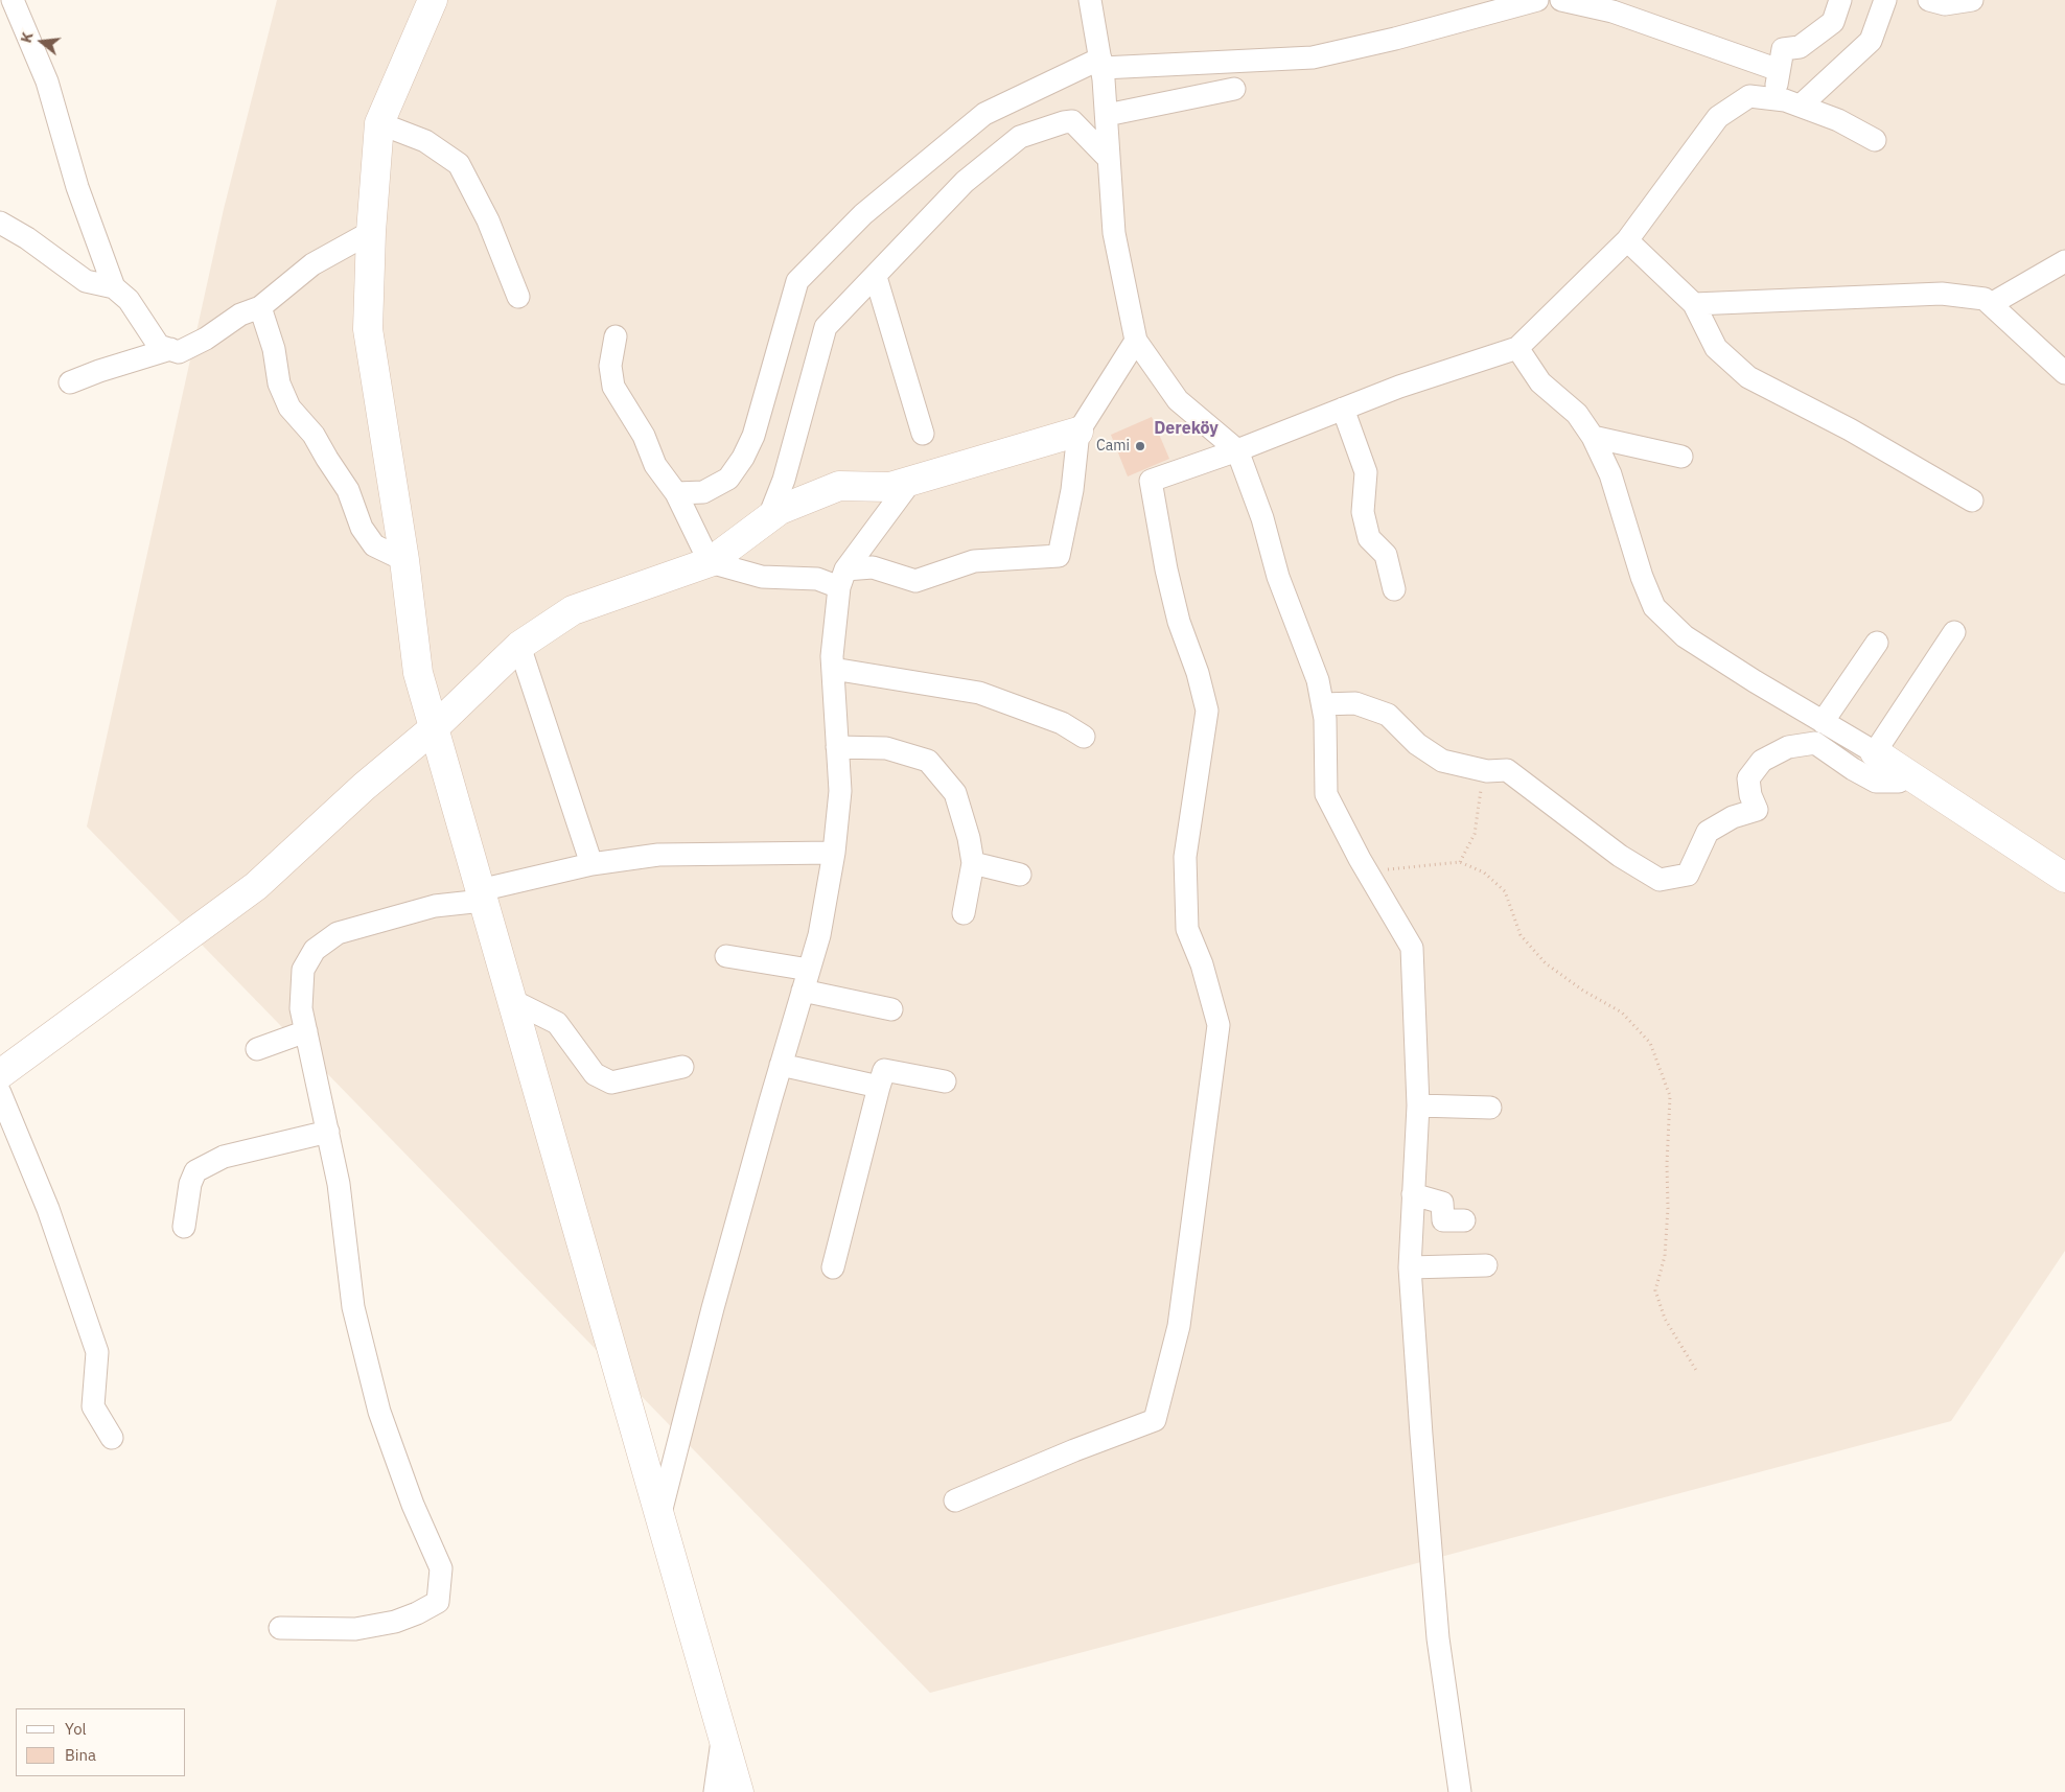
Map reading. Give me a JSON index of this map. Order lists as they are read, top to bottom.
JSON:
{
  "districts": ["Dereköy"],
  "places": ["Cami"],
  "legend": ["Yol", "Bina"],
  "north": "left"
}
